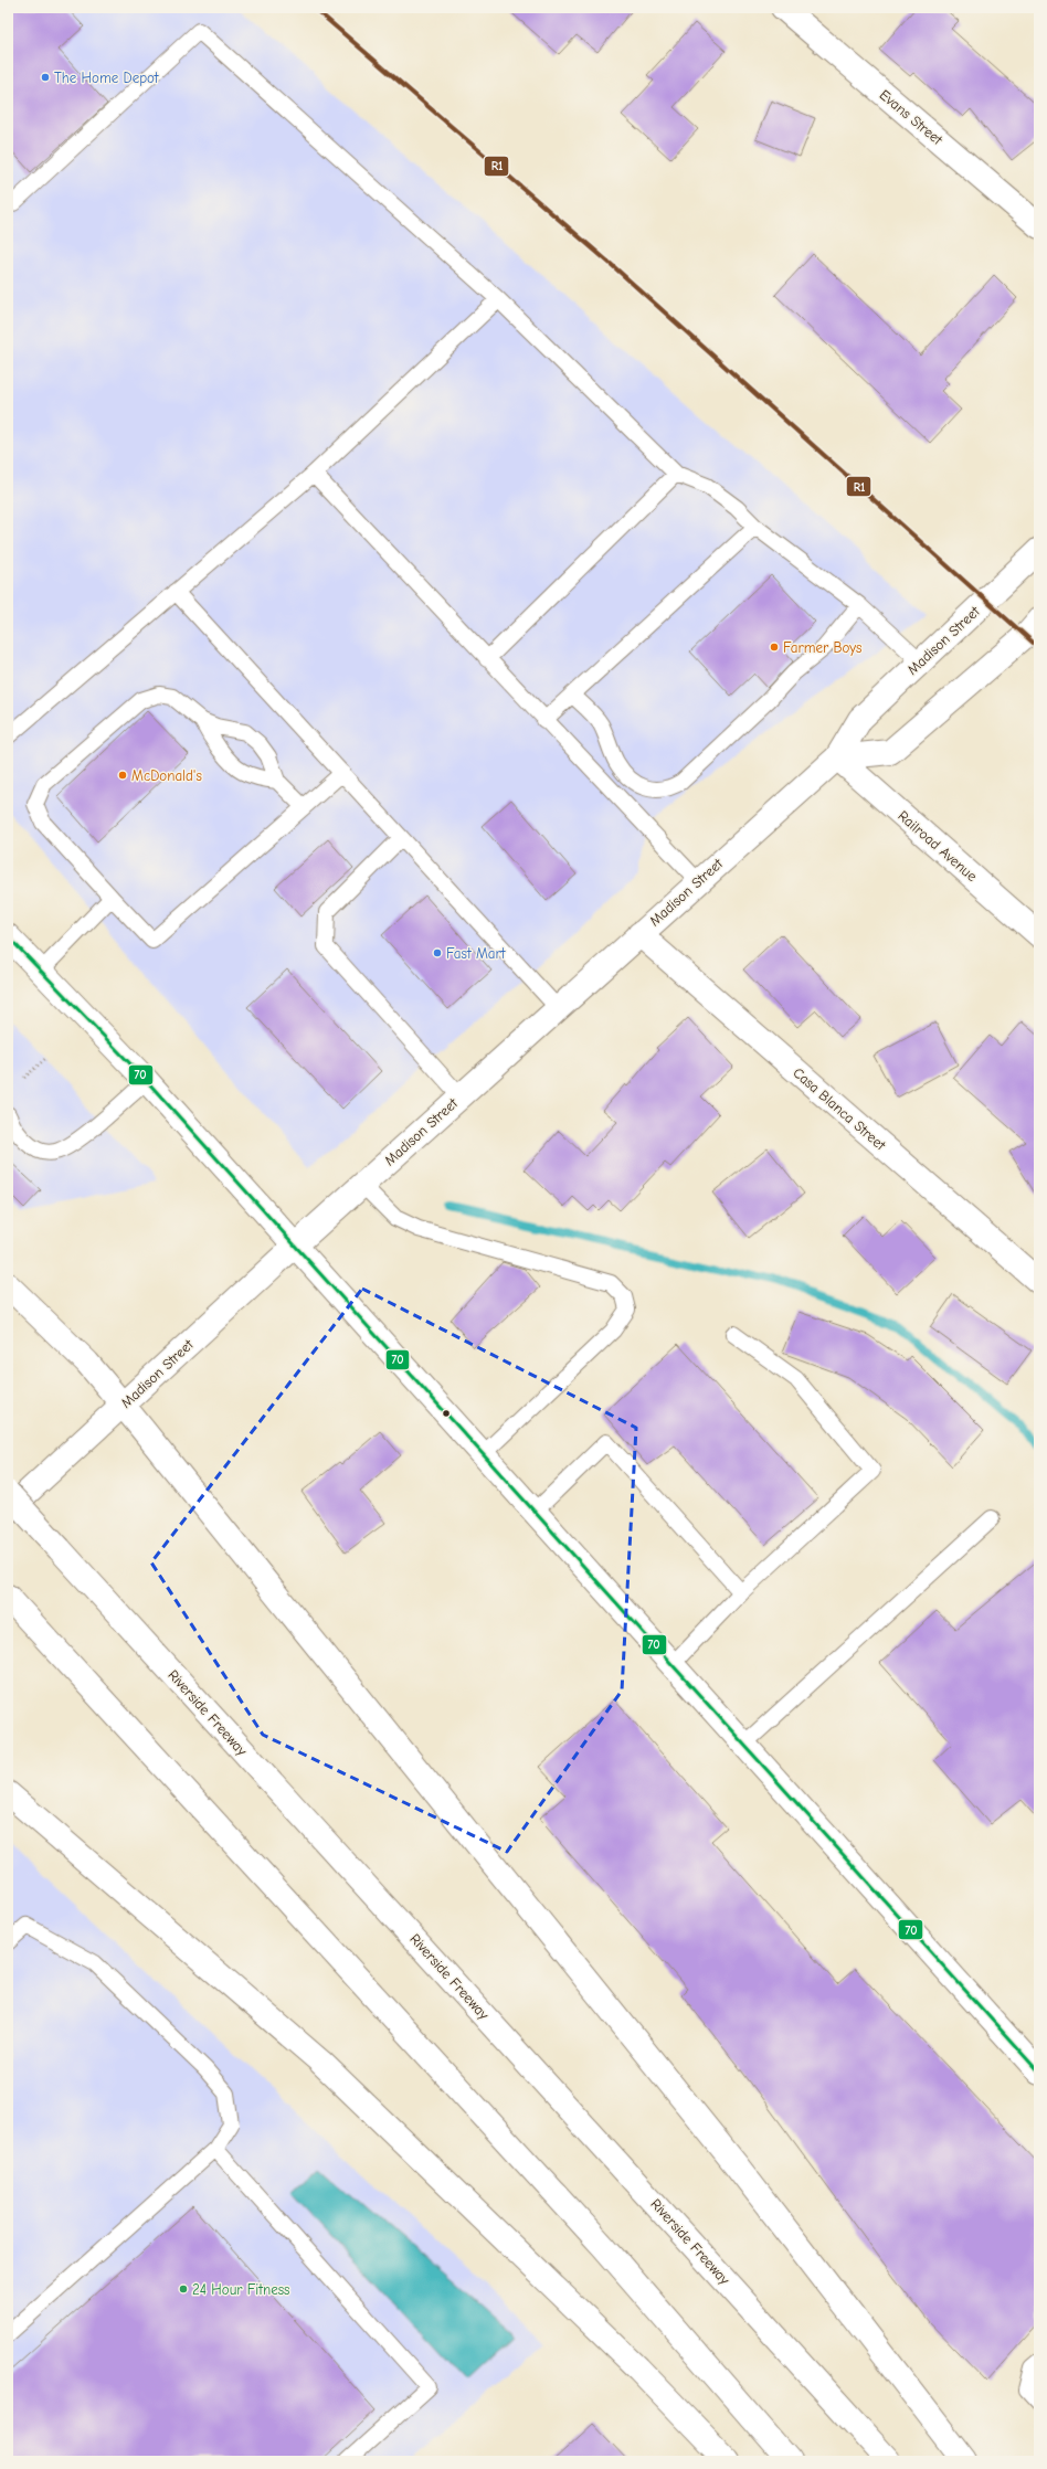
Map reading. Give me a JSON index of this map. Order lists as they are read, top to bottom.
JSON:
{
  "streets": {
    "main road": [
      "Evans Street",
      "Madison Street",
      "Railroad Avenue",
      "Casa Blanca Street",
      "Riverside Freeway"
    ]
  },
  "crossings": [
    ["Madison Street", "Railroad Avenue"],
    ["Madison Street", "Casa Blanca Street"]
  ],
  "places": [
    "The Home Depot",
    "Farmer Boys",
    "McDonald's",
    "Fast Mart",
    "24 Hour Fitness"
  ],
  "lines": ["transit line R1", "transit line 70"]
}
